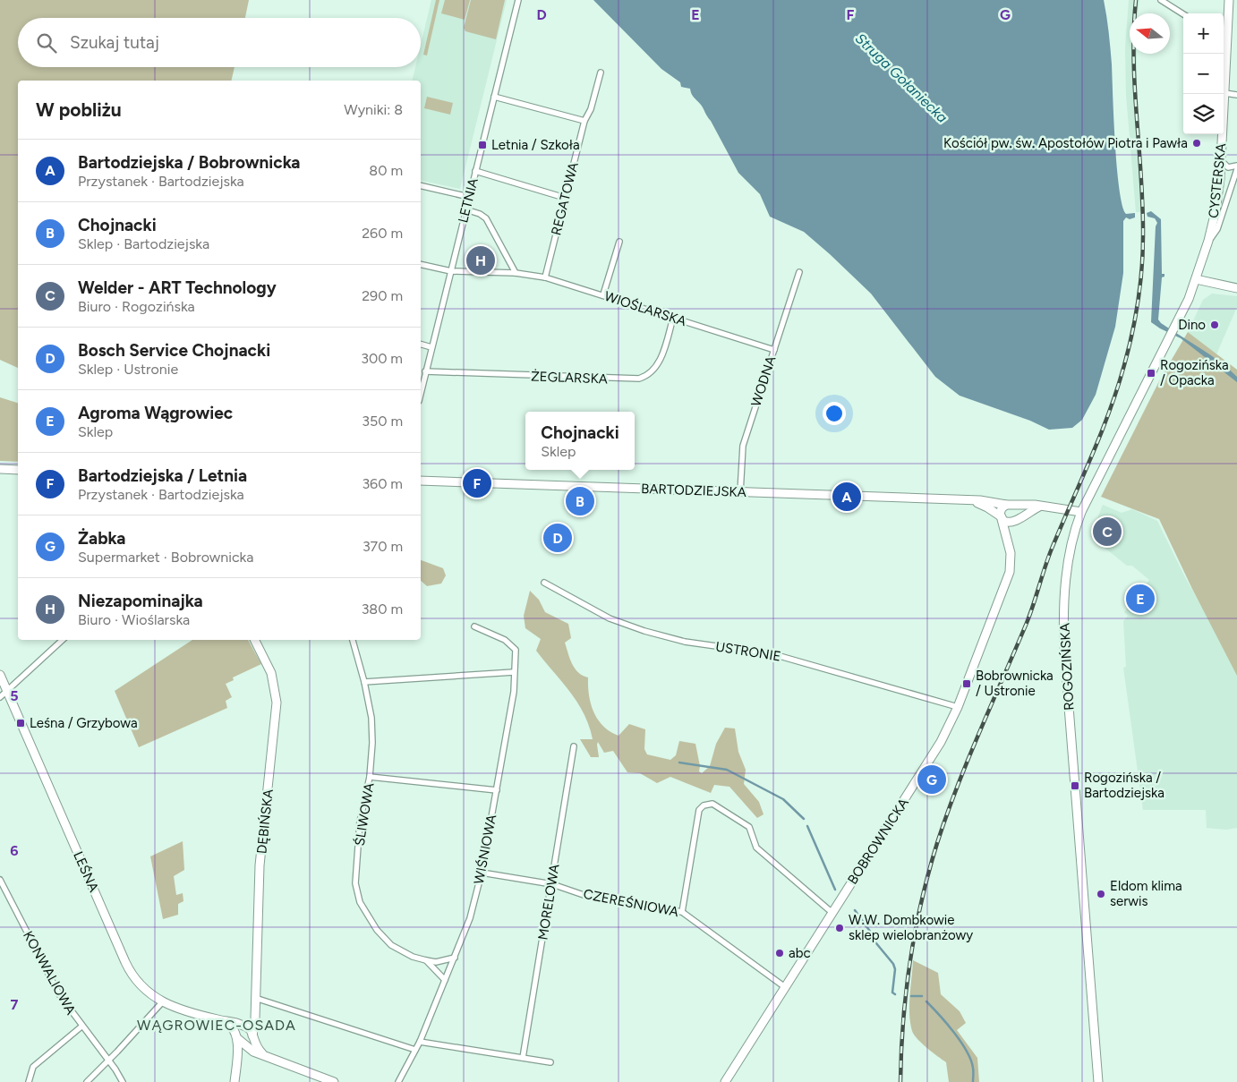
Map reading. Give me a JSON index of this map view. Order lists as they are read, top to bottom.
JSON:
{
  "streets": {
    "street": [
      "CYSTERSKA",
      "REGATOWA",
      "LETNIA",
      "WIOŚLARSKA",
      "ŻEGLARSKA",
      "WODNA",
      "BARTODZIEJSKA",
      "USTRONIE",
      "ROGOZIŃSKA",
      "ŚLIWOWA",
      "DĘBIŃSKA",
      "BOBROWNICKA",
      "WIŚNIOWA",
      "LEŚNA",
      "MORELOWA",
      "CZEREŚNIOWA",
      "KONWALIOWA"
    ]
  },
  "crossings": [
    ["CYSTERSKA", "ROGOZIŃSKA"],
    ["REGATOWA", "WIOŚLARSKA"],
    ["LETNIA", "WIOŚLARSKA"],
    ["LETNIA", "ŻEGLARSKA"],
    ["WIOŚLARSKA", "ŻEGLARSKA"],
    ["WIOŚLARSKA", "WODNA"],
    ["WODNA", "BARTODZIEJSKA"],
    ["BARTODZIEJSKA", "ROGOZIŃSKA"],
    ["BARTODZIEJSKA", "BOBROWNICKA"],
    ["USTRONIE", "BOBROWNICKA"],
    ["ŚLIWOWA", "WIŚNIOWA"],
    ["DĘBIŃSKA", "LEŚNA"],
    ["BOBROWNICKA", "CZEREŚNIOWA"],
    ["WIŚNIOWA", "CZEREŚNIOWA"],
    ["MORELOWA", "CZEREŚNIOWA"]
  ],
  "districts": ["WĄGROWIEC-OSADA"],
  "water": ["Struga Gołaniecka"],
  "places": {
    "other": [
      "Kościół pw. św. Apostołów Piotra i Pawła",
      "Dino",
      "Eldom klima serwis",
      "W.W. Dombkowie sklep wielobranżowy",
      "abc"
    ],
    "transit": [
      "Letnia / Szkoła",
      "Rogozińska / Opacka",
      "Bobrownicka / Ustronie",
      "Leśna / Grzybowa",
      "Rogozińska / Bartodziejska"
    ]
  },
  "north": "left",
  "page": {
    "map_buttons": ["+", "−"],
    "search": "Szukaj tutaj",
    "heading": ["W pobliżu", "Wyniki: 8"],
    "list": [
      {
        "mark": "A",
        "name": "Bartodziejska / Bobrownicka",
        "note": "Przystanek · Bartodziejska",
        "value": "80 m"
      },
      {
        "mark": "B",
        "name": "Chojnacki",
        "note": "Sklep · Bartodziejska",
        "value": "260 m"
      },
      {
        "mark": "C",
        "name": "Welder - ART Technology",
        "note": "Biuro · Rogozińska",
        "value": "290 m"
      },
      {
        "mark": "D",
        "name": "Bosch Service Chojnacki",
        "note": "Sklep · Ustronie",
        "value": "300 m"
      },
      {
        "mark": "E",
        "name": "Agroma Wągrowiec",
        "note": "Sklep",
        "value": "350 m"
      },
      {
        "mark": "F",
        "name": "Bartodziejska / Letnia",
        "note": "Przystanek · Bartodziejska",
        "value": "360 m"
      },
      {
        "mark": "G",
        "name": "Żabka",
        "note": "Supermarket · Bobrownicka",
        "value": "370 m"
      },
      {
        "mark": "H",
        "name": "Niezapominajka",
        "note": "Biuro · Wioślarska",
        "value": "380 m"
      }
    ],
    "pins": [
      "H",
      "F",
      "A",
      "B",
      "C",
      "D",
      "E",
      "G"
    ],
    "popup": ["Chojnacki", "Sklep"]
  },
  "grid": {
    "columns": [
      "D",
      "E",
      "F",
      "G"
    ],
    "rows": ["5", "6", "7"]
  }
}
